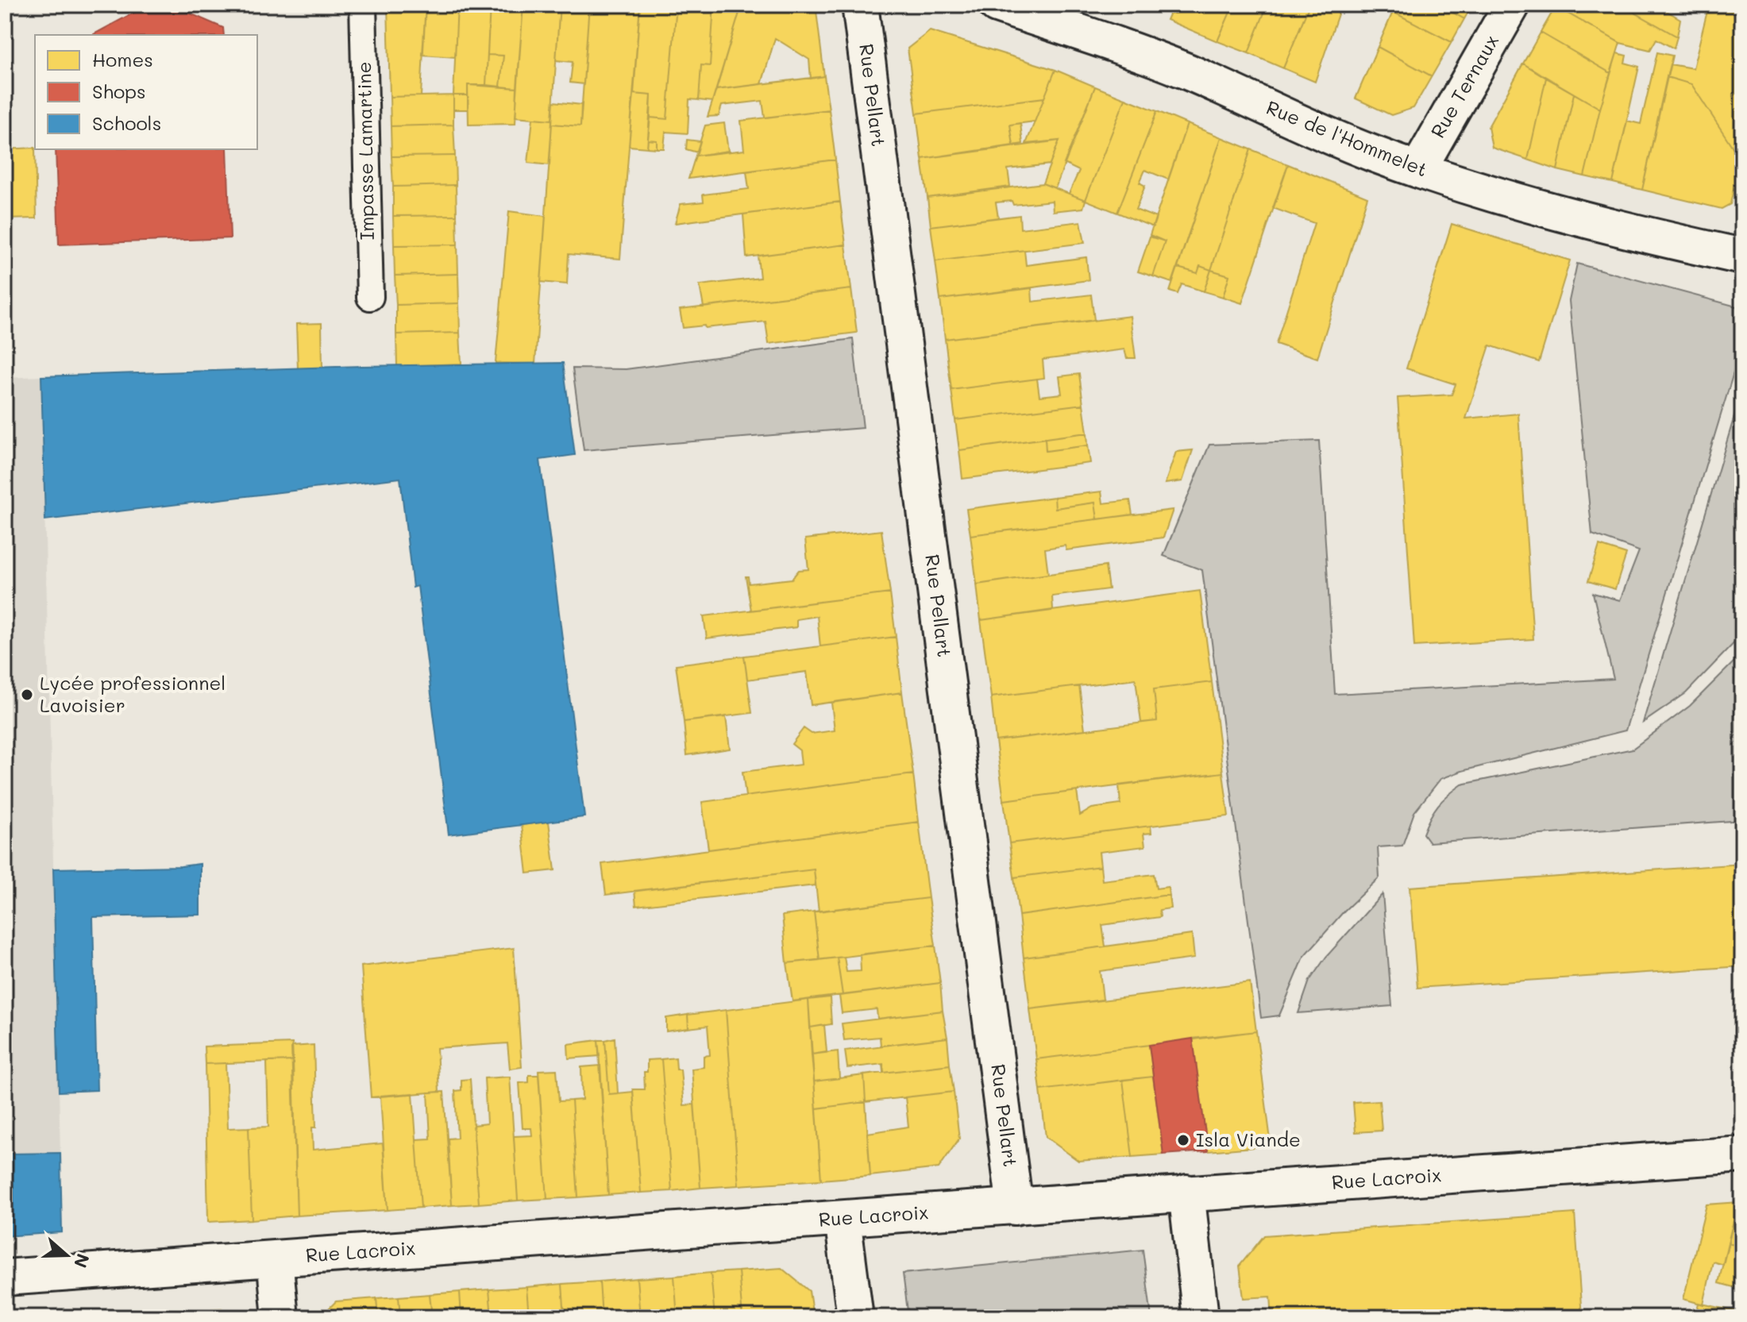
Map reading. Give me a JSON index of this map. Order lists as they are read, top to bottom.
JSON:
{
  "streets": {
    "street": [
      "Rue Ternaux",
      "Rue Pellart",
      "Rue de l'Hommelet",
      "Rue Lacroix"
    ],
    "lane": ["Impasse Lamartine"]
  },
  "crossings": [
    ["Rue Ternaux", "Rue de l'Hommelet"],
    ["Rue Pellart", "Rue Lacroix"]
  ],
  "places": ["Lycée professionnel Lavoisier", "Isla Viande"],
  "legend": ["Homes", "Shops", "Schools"],
  "north": "right"
}
